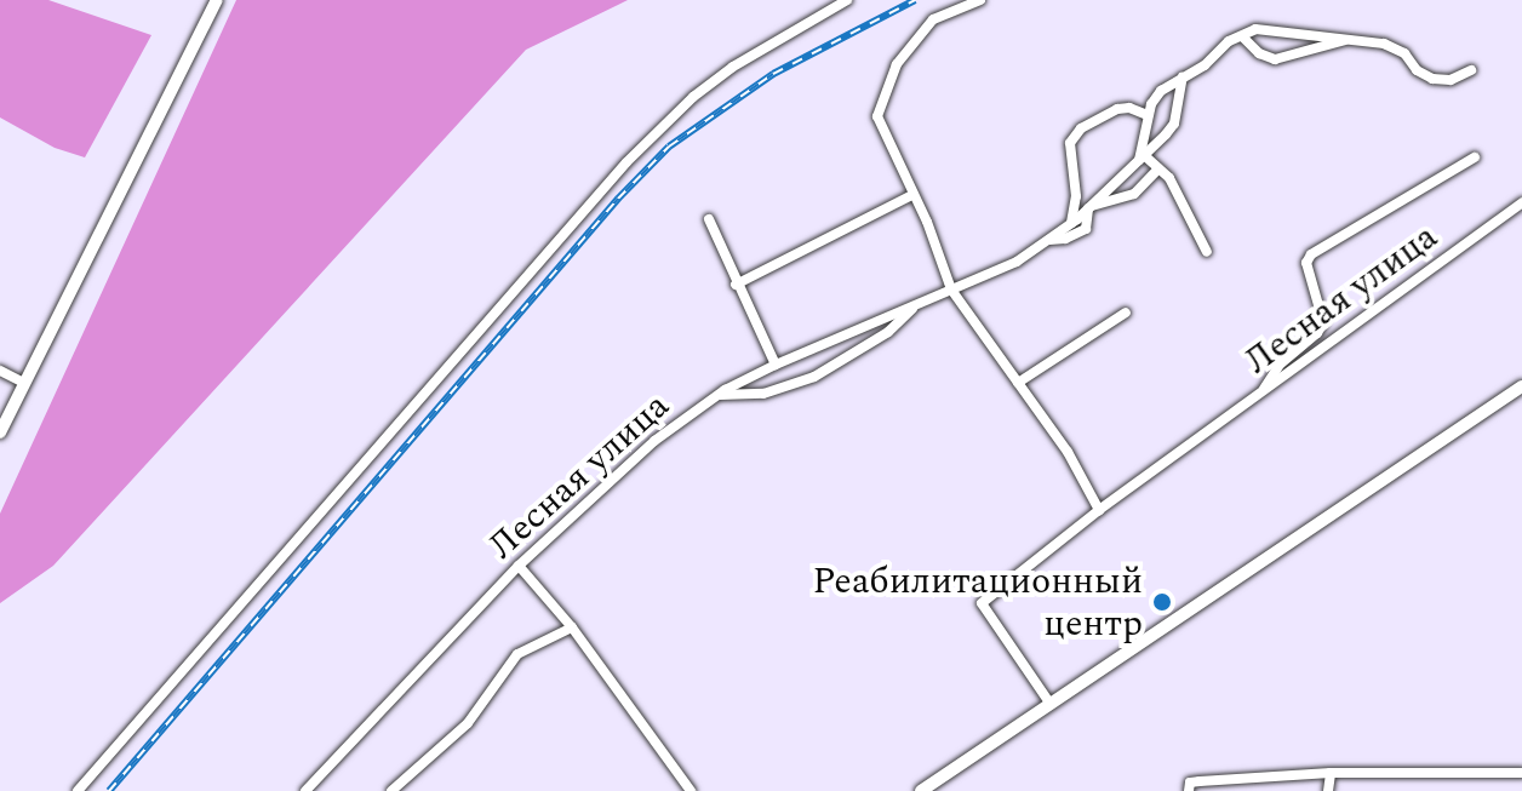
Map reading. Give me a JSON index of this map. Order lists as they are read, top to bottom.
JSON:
{
  "streets": {
    "street": ["Лесная улица"]
  },
  "places": ["Реабилитационный центр"]
}
